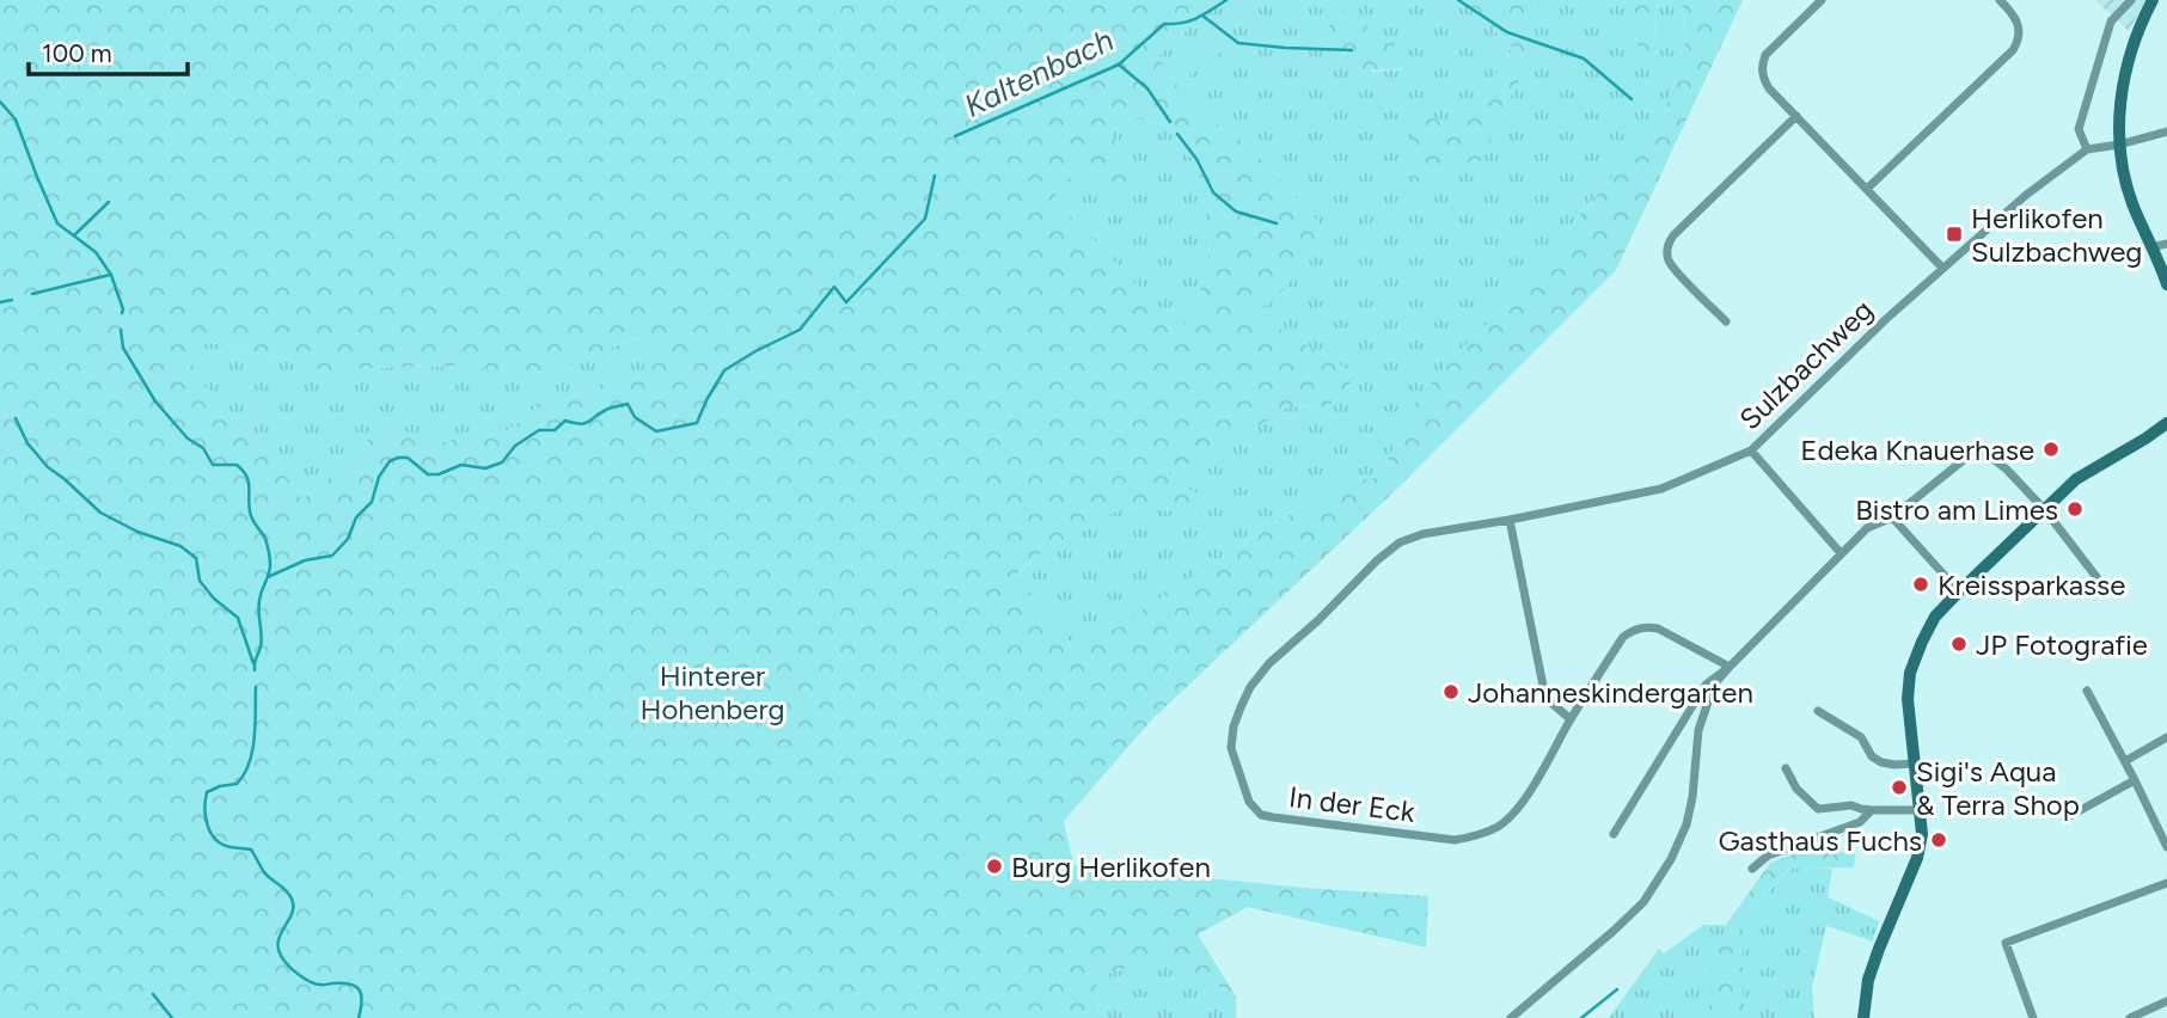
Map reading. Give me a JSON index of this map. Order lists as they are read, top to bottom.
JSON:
{
  "streets": {
    "street": ["Sulzbachweg", "In der Eck"]
  },
  "crossings": [
    ["Sulzbachweg", "In der Eck"]
  ],
  "water": ["Kaltenbach"],
  "parks": ["Hinterer Hohenberg"],
  "places": {
    "transit": ["Herlikofen Sulzbachweg"],
    "other": [
      "Edeka Knauerhase",
      "Bistro am Limes",
      "Kreissparkasse",
      "JP Fotografie",
      "Johanneskindergarten",
      "Sigi's Aqua & Terra Shop",
      "Gasthaus Fuchs",
      "Burg Herlikofen"
    ]
  },
  "scale_bar": "100 m"
}
